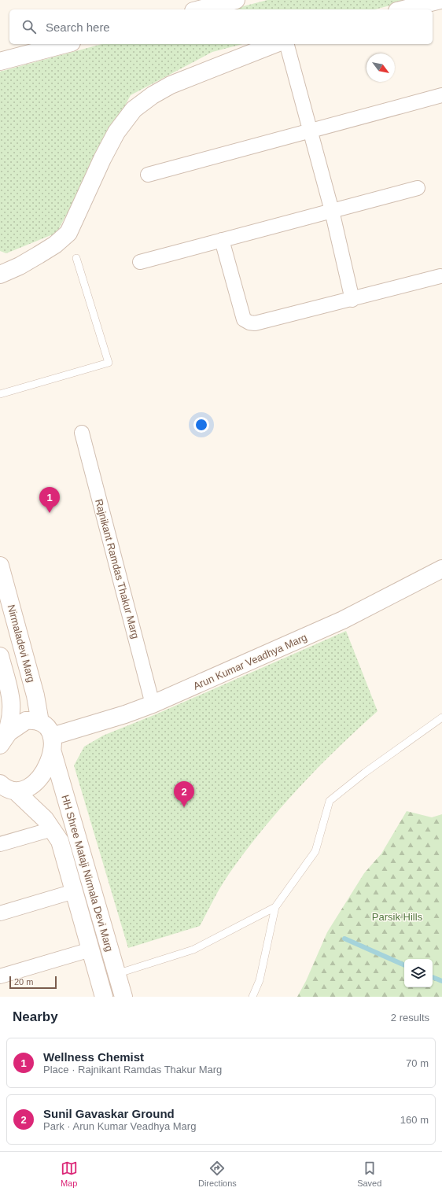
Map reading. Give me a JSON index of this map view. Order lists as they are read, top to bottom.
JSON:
{
  "streets": {
    "street": [
      "Rajnikant Ramdas Thakur Marg",
      "Nirmaladevi Marg",
      "Arun Kumar Veadhya Marg",
      "HH Shree Mataji Nirmala Devi Marg"
    ]
  },
  "crossings": [
    ["Rajnikant Ramdas Thakur Marg", "Arun Kumar Veadhya Marg"],
    ["Arun Kumar Veadhya Marg", "HH Shree Mataji Nirmala Devi Marg"]
  ],
  "parks": ["Parsik Hills"],
  "scale_bar": "20 m",
  "north": "bottom right",
  "page": {
    "search": "Search here",
    "pins": ["1", "2"],
    "scale": "20 m",
    "heading": ["Nearby", "2 results"],
    "list": [
      {
        "mark": "1",
        "name": "Wellness Chemist",
        "note": "Place · Rajnikant Ramdas Thakur Marg",
        "value": "70 m"
      },
      {
        "mark": "2",
        "name": "Sunil Gavaskar Ground",
        "note": "Park · Arun Kumar Veadhya Marg",
        "value": "160 m"
      }
    ],
    "nav": ["Map", "Directions", "Saved"]
  }
}
